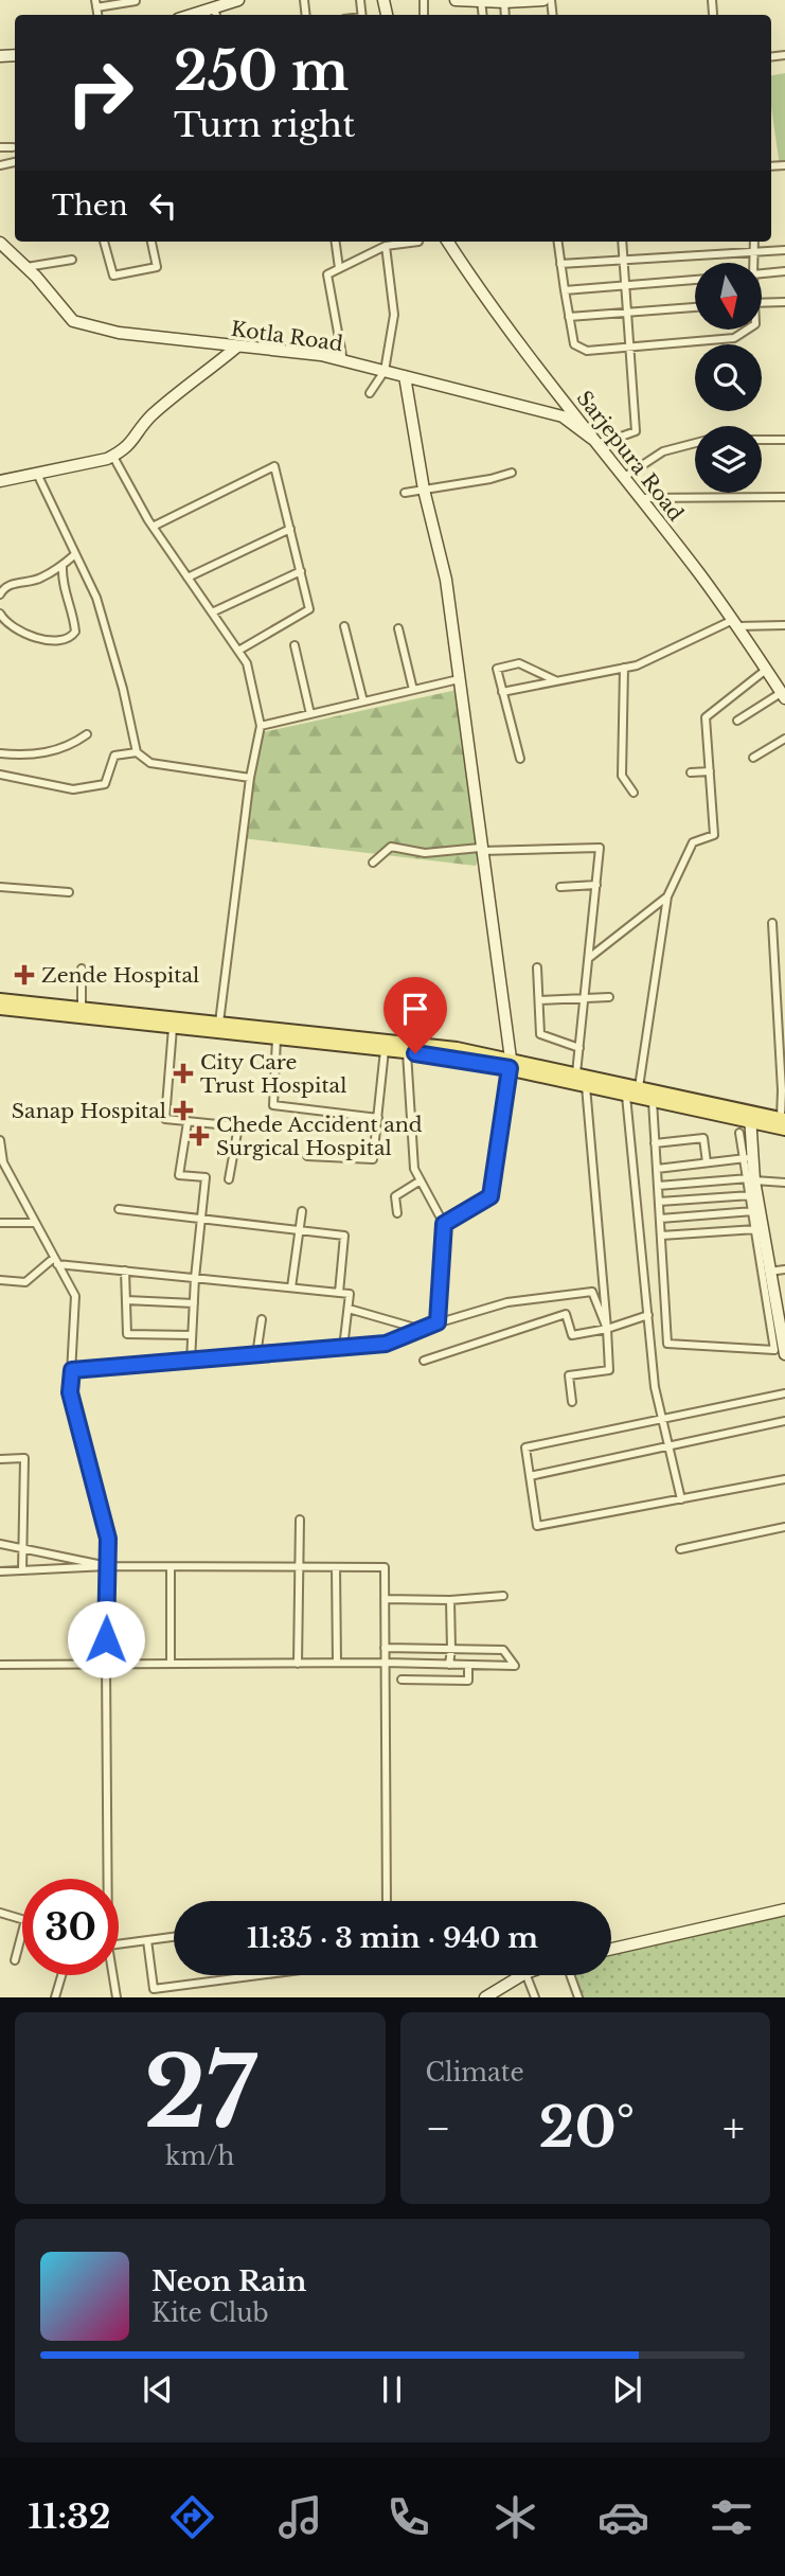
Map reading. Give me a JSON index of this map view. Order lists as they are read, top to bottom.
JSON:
{
  "streets": {
    "street": ["Kotla Road", "Sarjepura Road"]
  },
  "crossings": [
    ["Kotla Road", "Sarjepura Road"]
  ],
  "places": {
    "health": [
      "Zende Hospital",
      "City Care Trust Hospital",
      "Sanap Hospital",
      "Chede Accident and Surgical Hospital"
    ]
  },
  "north": "bottom",
  "page": {
    "turn": ["250 m", "Turn right"],
    "then": "Then",
    "limit": "30",
    "trip": "11:35 · 3 min · 940 m",
    "tile": [
      ["27", "km/h"],
      "Climate"
    ],
    "heat": ["−", "20°", "+"],
    "song": ["Neon Rain", "Kite Club"],
    "tabs": "11:32"
  }
}
